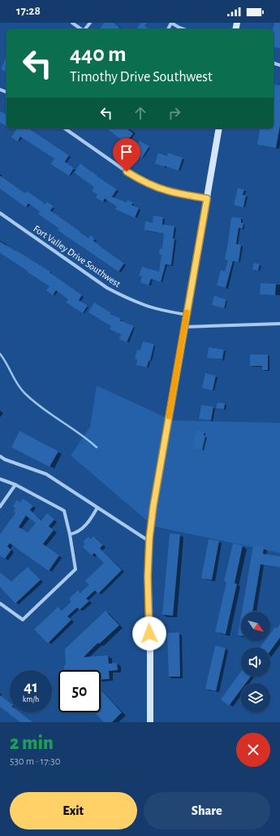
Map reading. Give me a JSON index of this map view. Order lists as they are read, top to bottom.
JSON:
{
  "streets": {
    "street": ["Fort Valley Drive Southwest"]
  },
  "north": "bottom right",
  "page": {
    "status": "17:28",
    "turn": ["440 m", "Timothy Drive Southwest"],
    "speed": "41 km/h",
    "limit": "50",
    "heading": ["2 min", "530 m · 17:30"],
    "buttons": ["Exit", "Share"]
  }
}
